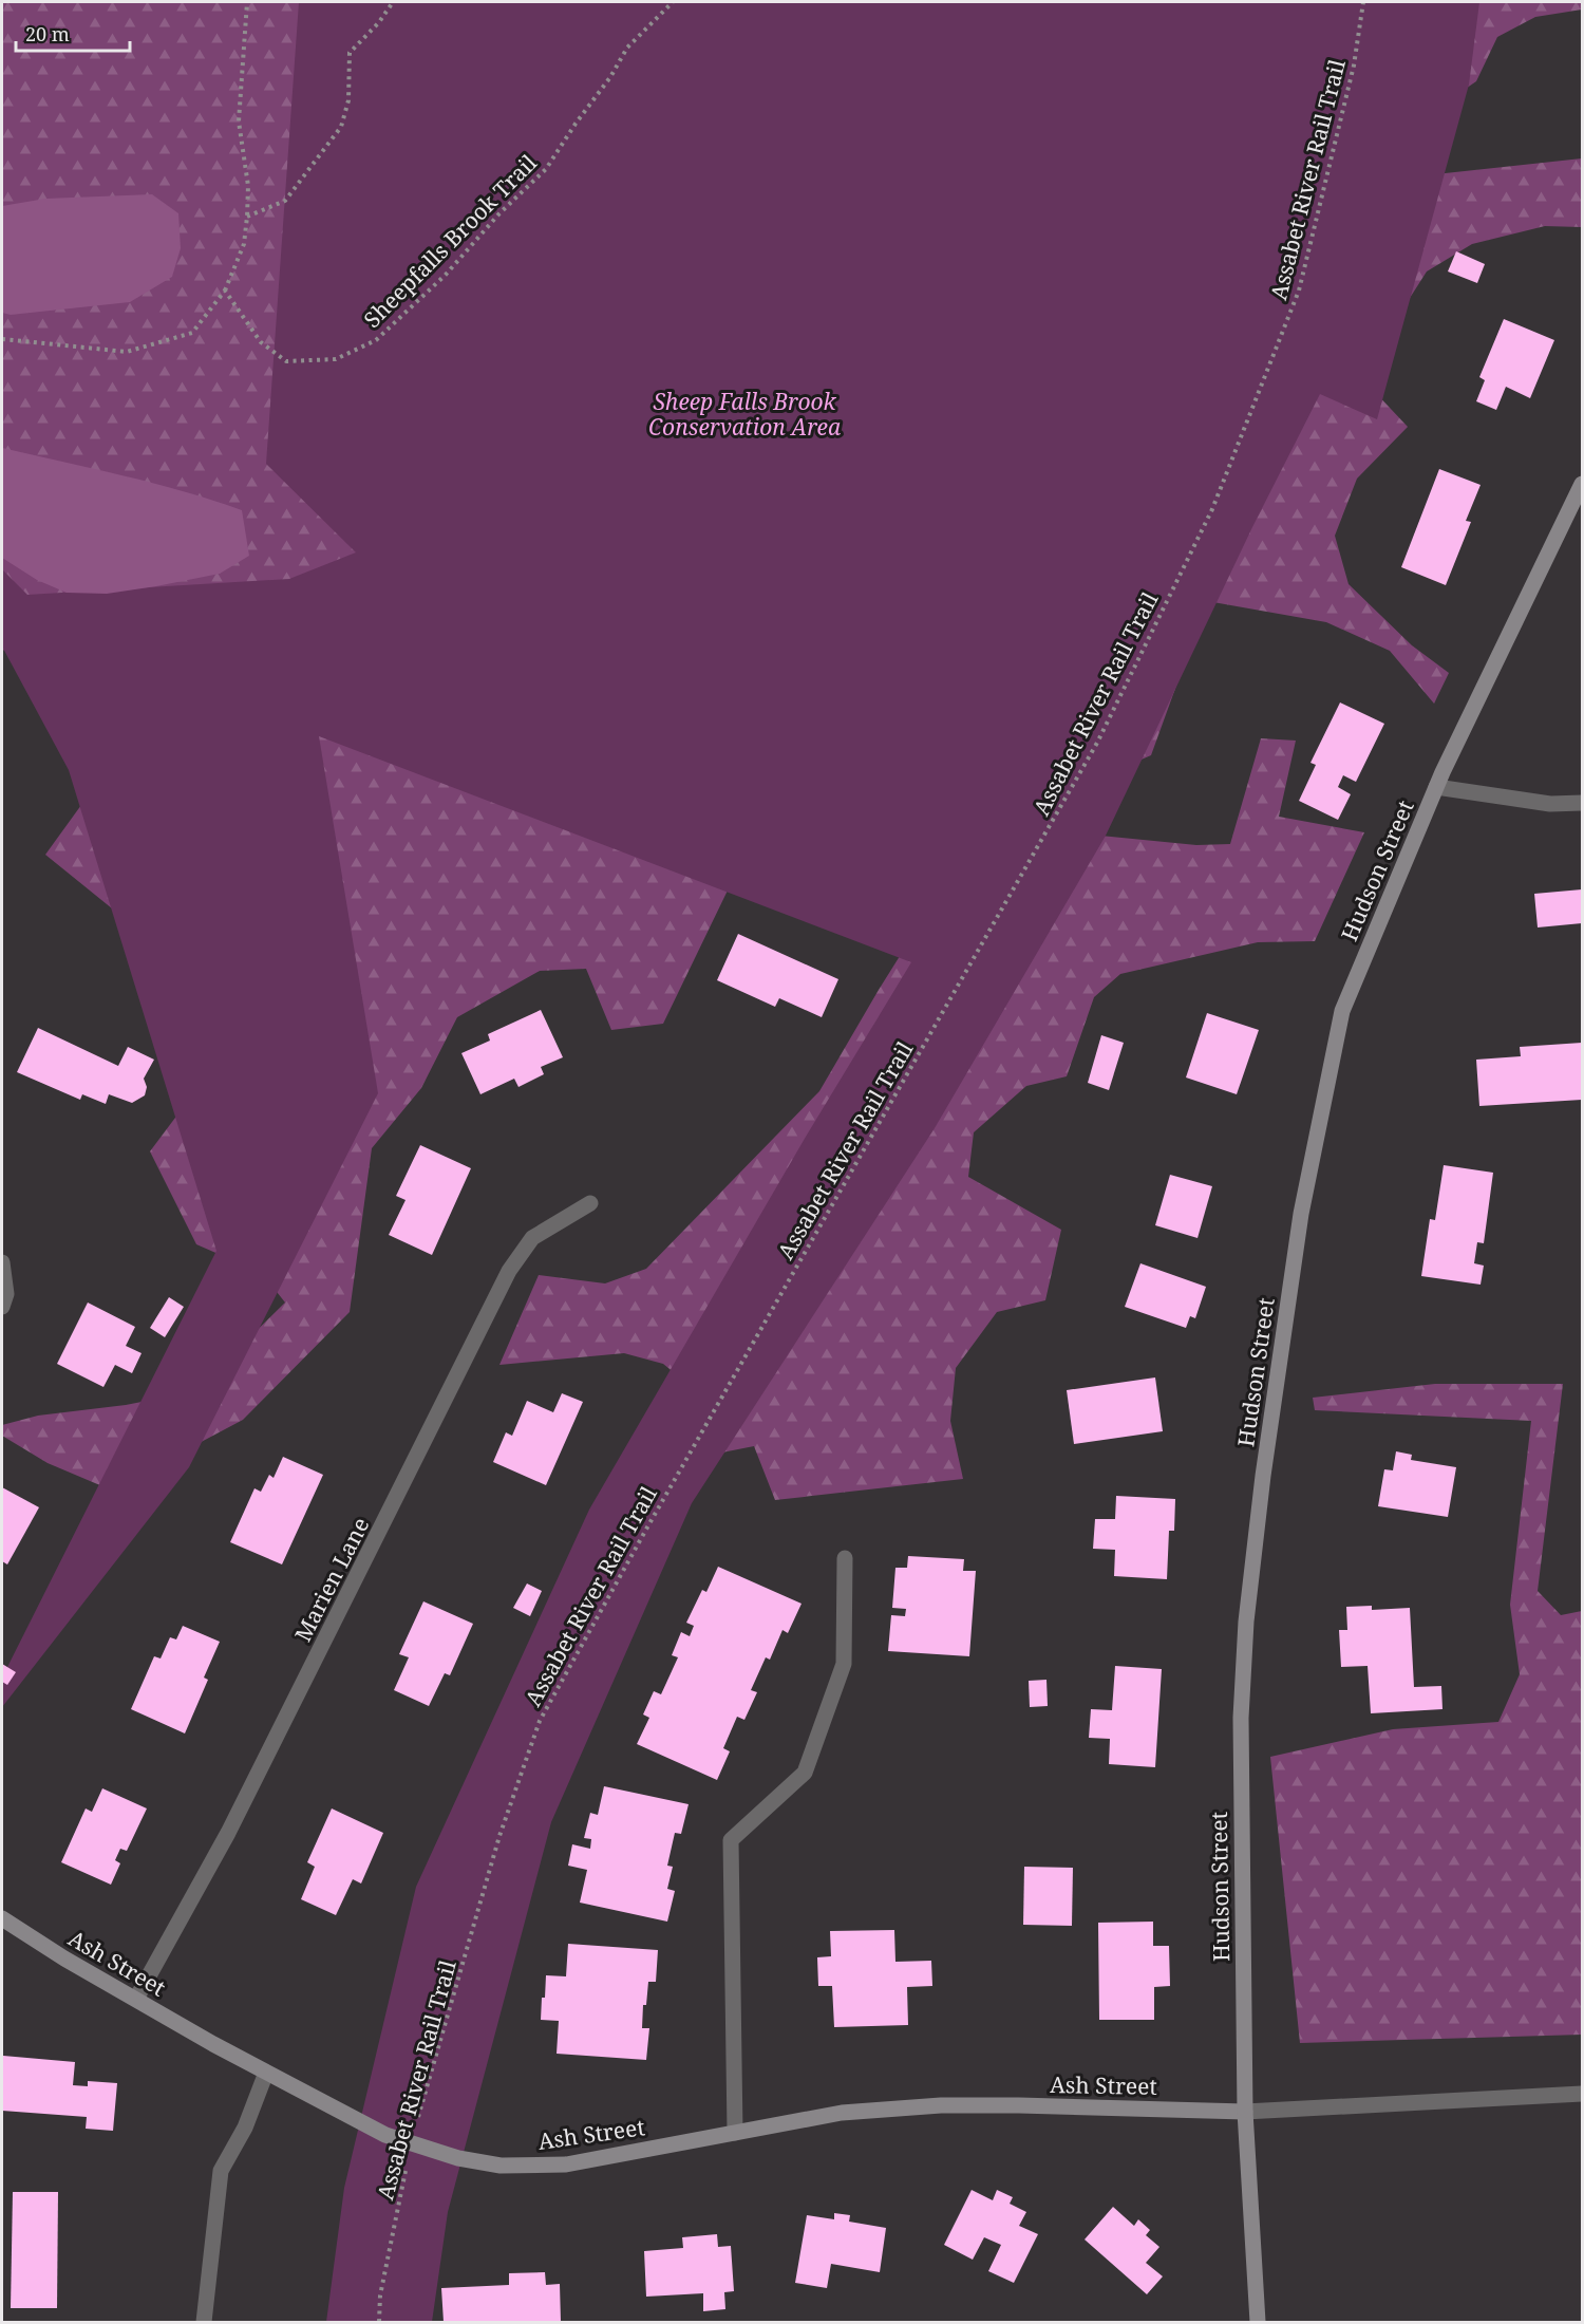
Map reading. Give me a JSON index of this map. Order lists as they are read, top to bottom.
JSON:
{
  "streets": {
    "street": ["Hudson Street", "Marien Lane", "Ash Street"],
    "path": ["Assabet River Rail Trail", "Sheepfalls Brook Trail"]
  },
  "crossings": [
    ["Assabet River Rail Trail", "Ash Street"],
    ["Hudson Street", "Ash Street"],
    ["Marien Lane", "Ash Street"]
  ],
  "parks": ["Sheep Falls Brook Conservation Area"],
  "scale_bar": "20 m"
}
